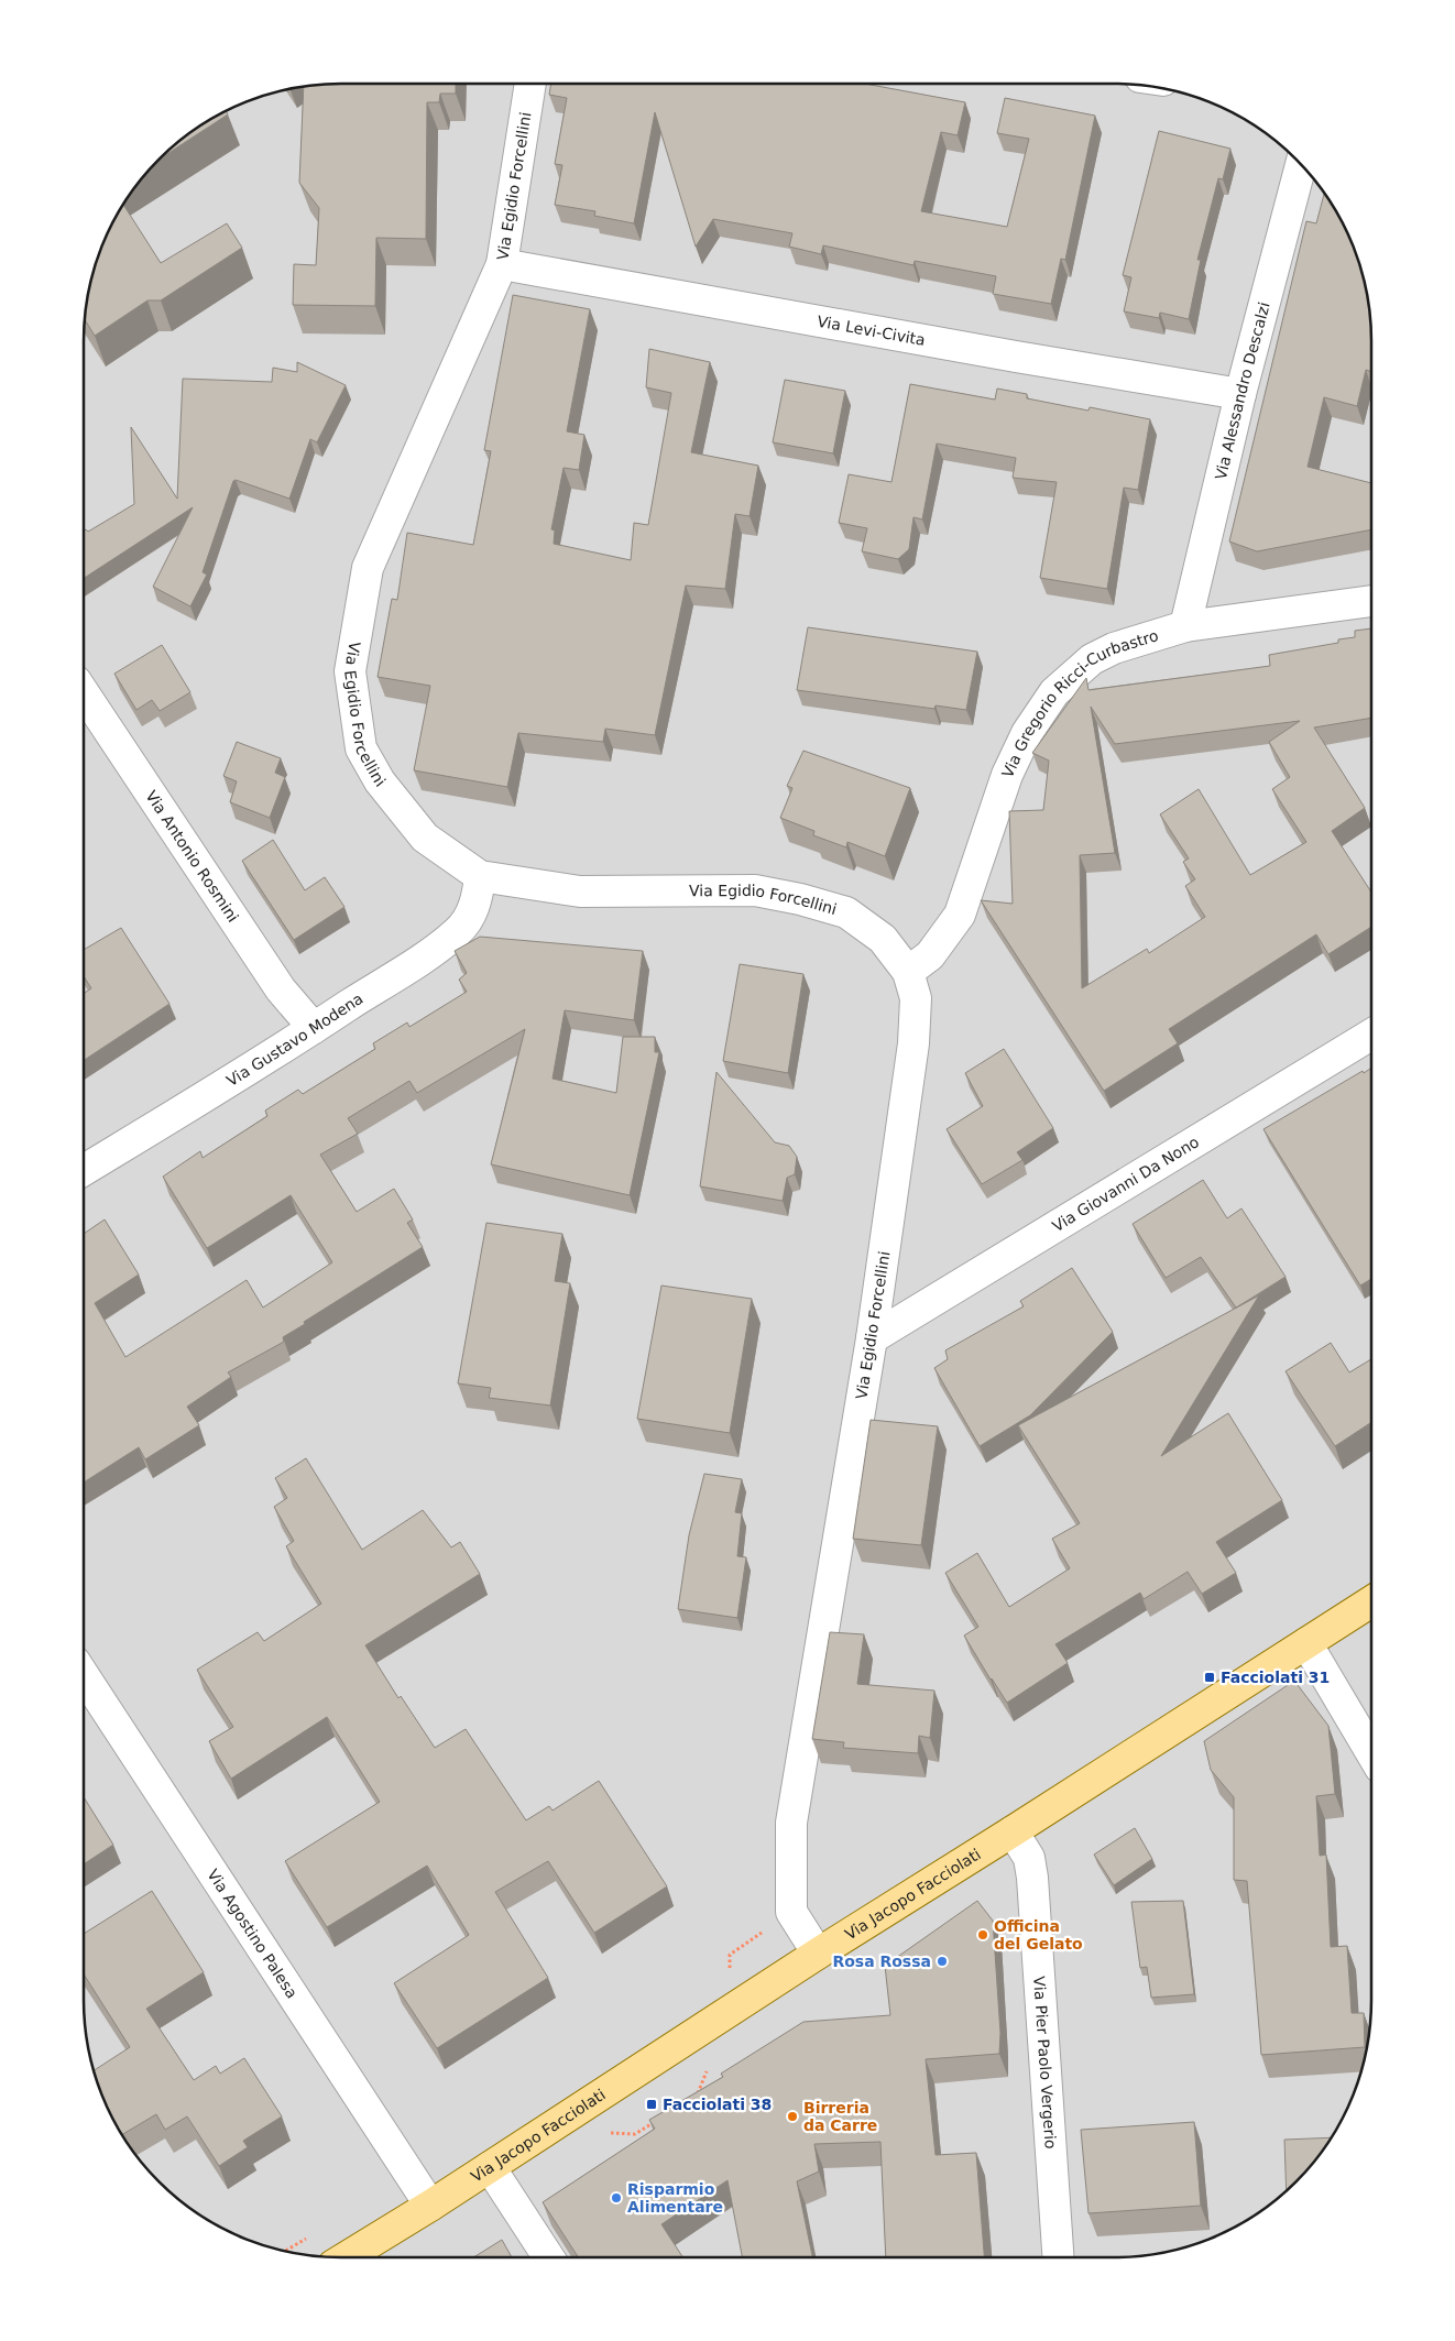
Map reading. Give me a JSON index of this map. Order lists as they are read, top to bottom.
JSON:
{
  "streets": {
    "main road": ["Via Jacopo Facciolati"],
    "street": [
      "Via Egidio Forcellini",
      "Via Levi-Civita",
      "Via Alessandro Descalzi",
      "Via Gregorio Ricci-Curbastro",
      "Via Antonio Rosmini",
      "Via Gustavo Modena",
      "Via Giovanni Da Nono",
      "Via Agostino Palesa",
      "Via Pier Paolo Vergerio"
    ]
  },
  "crossings": [
    ["Via Egidio Forcellini", "Via Levi-Civita"],
    ["Via Egidio Forcellini", "Via Gregorio Ricci-Curbastro"],
    ["Via Egidio Forcellini", "Via Gustavo Modena"],
    ["Via Egidio Forcellini", "Via Giovanni Da Nono"],
    ["Via Egidio Forcellini", "Via Jacopo Facciolati"],
    ["Via Levi-Civita", "Via Alessandro Descalzi"],
    ["Via Alessandro Descalzi", "Via Gregorio Ricci-Curbastro"],
    ["Via Antonio Rosmini", "Via Gustavo Modena"],
    ["Via Jacopo Facciolati", "Via Agostino Palesa"],
    ["Via Jacopo Facciolati", "Via Pier Paolo Vergerio"]
  ],
  "places": {
    "transit": ["Facciolati 31", "Facciolati 38"],
    "other": [
      "Officina del Gelato",
      "Rosa Rossa",
      "Birreria da Carre",
      "Risparmio Alimentare"
    ]
  }
}
